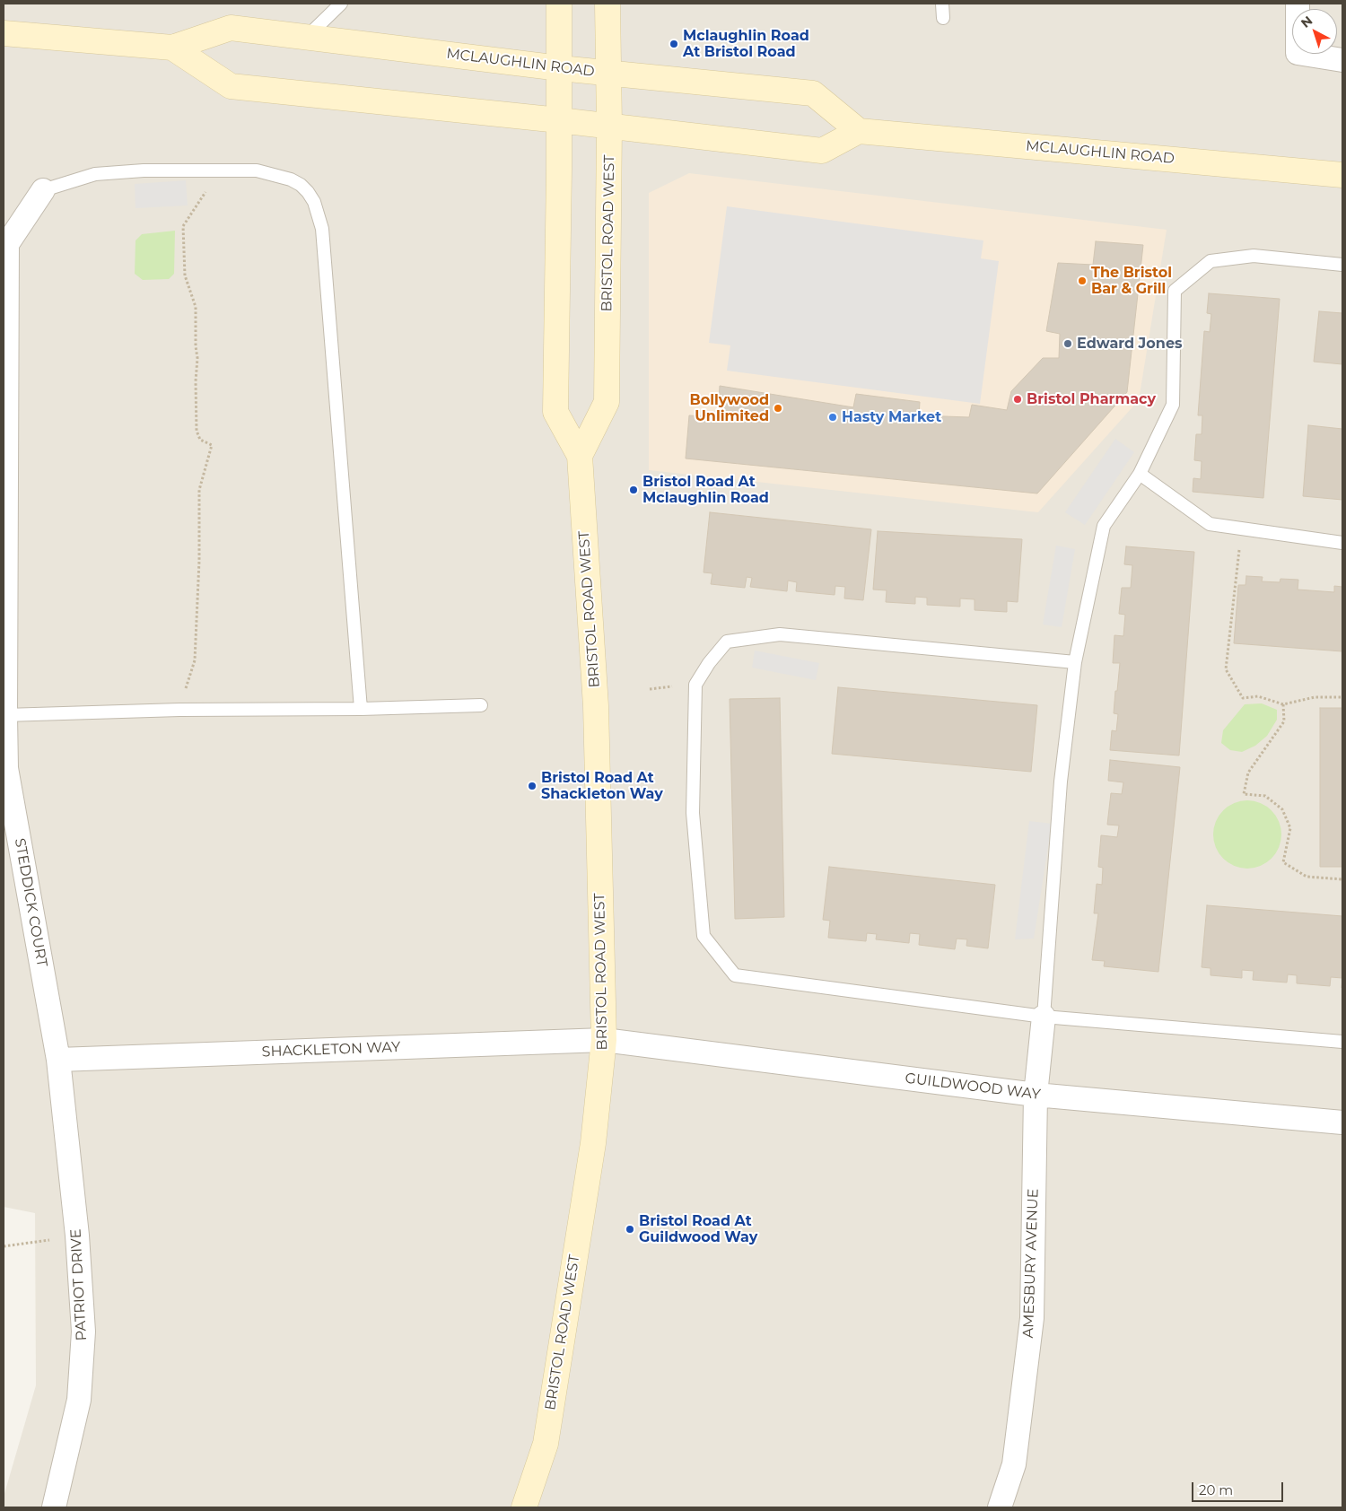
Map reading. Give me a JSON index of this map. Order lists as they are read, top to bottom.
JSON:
{
  "streets": {
    "street": [
      "MCLAUGHLIN ROAD",
      "BRISTOL ROAD WEST",
      "STEDDICK COURT",
      "SHACKLETON WAY",
      "GUILDWOOD WAY",
      "AMESBURY AVENUE",
      "PATRIOT DRIVE"
    ]
  },
  "crossings": [
    ["MCLAUGHLIN ROAD", "BRISTOL ROAD WEST"],
    ["BRISTOL ROAD WEST", "SHACKLETON WAY"],
    ["BRISTOL ROAD WEST", "GUILDWOOD WAY"],
    ["STEDDICK COURT", "SHACKLETON WAY"],
    ["STEDDICK COURT", "PATRIOT DRIVE"],
    ["SHACKLETON WAY", "GUILDWOOD WAY"],
    ["SHACKLETON WAY", "PATRIOT DRIVE"],
    ["GUILDWOOD WAY", "AMESBURY AVENUE"]
  ],
  "places": [
    "Mclaughlin Road At Bristol Road",
    "The Bristol Bar & Grill",
    "Edward Jones",
    "Bristol Pharmacy",
    "Bollywood Unlimited",
    "Hasty Market",
    "Bristol Road At Mclaughlin Road",
    "Bristol Road At Shackleton Way",
    "Bristol Road At Guildwood Way"
  ],
  "scale_bar": "20 m",
  "north": "top left"
}
